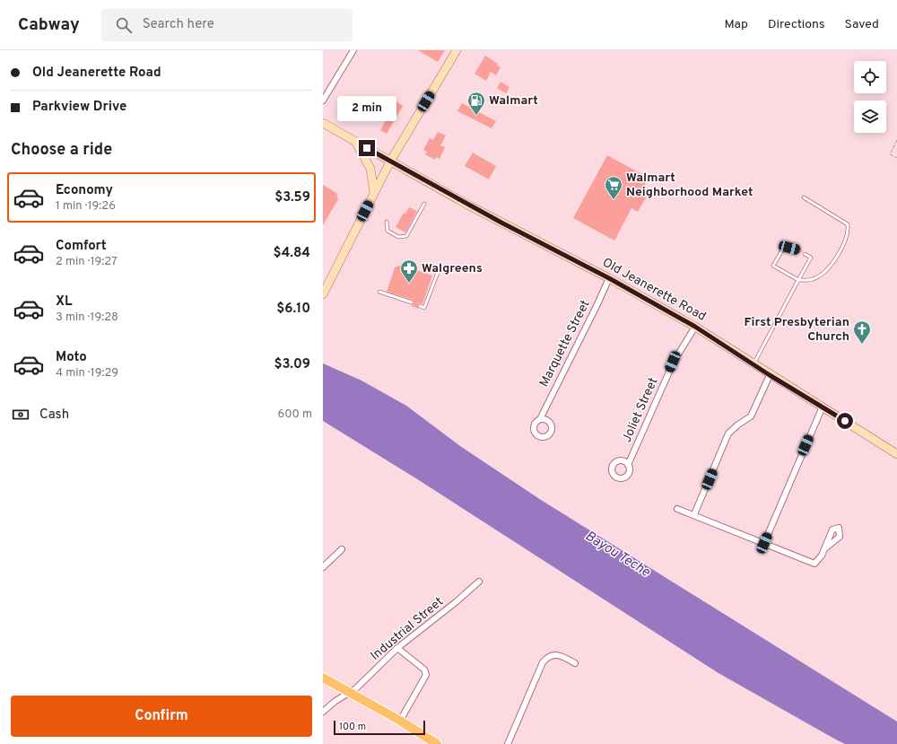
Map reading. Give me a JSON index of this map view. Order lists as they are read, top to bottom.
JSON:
{
  "streets": {
    "main road": ["Old Jeanerette Road"],
    "street": ["Marquette Street", "Joliet Street", "Industrial Street"]
  },
  "crossings": [
    ["Old Jeanerette Road", "Marquette Street"],
    ["Old Jeanerette Road", "Joliet Street"]
  ],
  "water": ["Bayou Teche"],
  "places": {
    "fuel station": ["Walmart"],
    "supermarket": ["Walmart Neighborhood Market"],
    "pharmacy": ["Walgreens"],
    "church": ["First Presbyterian Church"]
  },
  "scale_bar": "100 m",
  "page": {
    "header": "Cabway",
    "search": "Search here",
    "nav": ["Map", "Directions", "Saved"],
    "banner": ["Old Jeanerette Road", "Parkview Drive"],
    "bubble": "2 min",
    "heading": "Choose a ride",
    "list": [
      {
        "name": "Economy",
        "note": "1 min · 19:26",
        "value": "$3.59"
      },
      {
        "name": "Comfort",
        "note": "2 min · 19:27",
        "value": "$4.84"
      },
      {
        "name": "XL",
        "note": "3 min · 19:28",
        "value": "$6.10"
      },
      {
        "name": "Moto",
        "note": "4 min · 19:29",
        "value": "$3.09"
      }
    ],
    "pay": ["Cash", "600 m"],
    "buttons": "Confirm",
    "scale": "100 m"
  }
}
